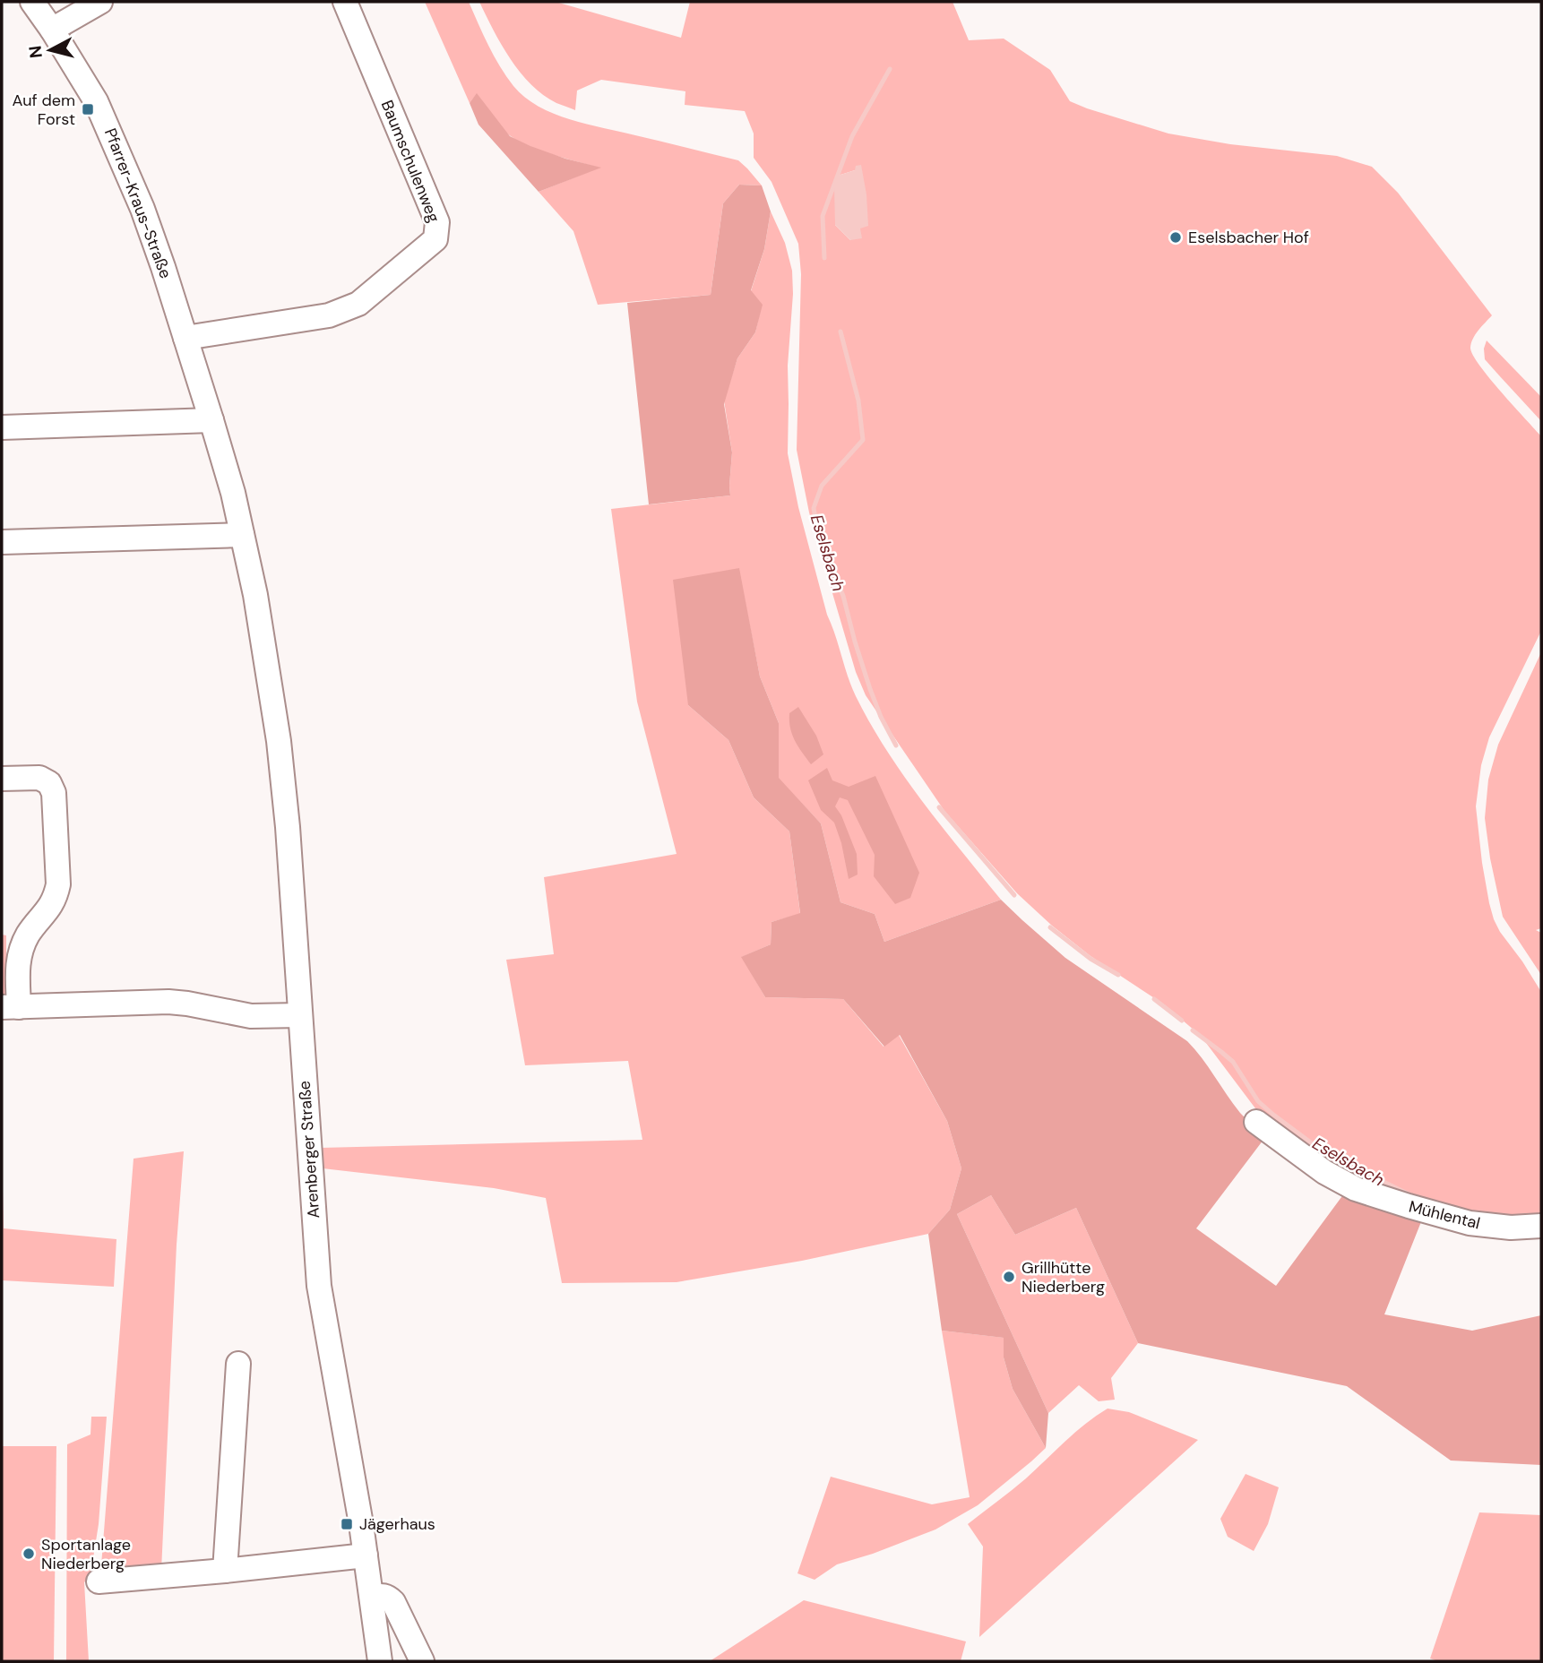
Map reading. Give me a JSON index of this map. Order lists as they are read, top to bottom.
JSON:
{
  "streets": {
    "street": [
      "Baumschulenweg",
      "Pfarrer-Kraus-Straße",
      "Arenberger Straße",
      "Mühlental"
    ]
  },
  "crossings": [
    ["Baumschulenweg", "Pfarrer-Kraus-Straße"],
    ["Pfarrer-Kraus-Straße", "Arenberger Straße"]
  ],
  "water": ["Eselsbach"],
  "places": {
    "transit": ["Auf dem Forst", "Jägerhaus"],
    "other": ["Eselsbacher Hof", "Grillhütte Niederberg", "Sportanlage Niederberg"]
  },
  "north": "left"
}
